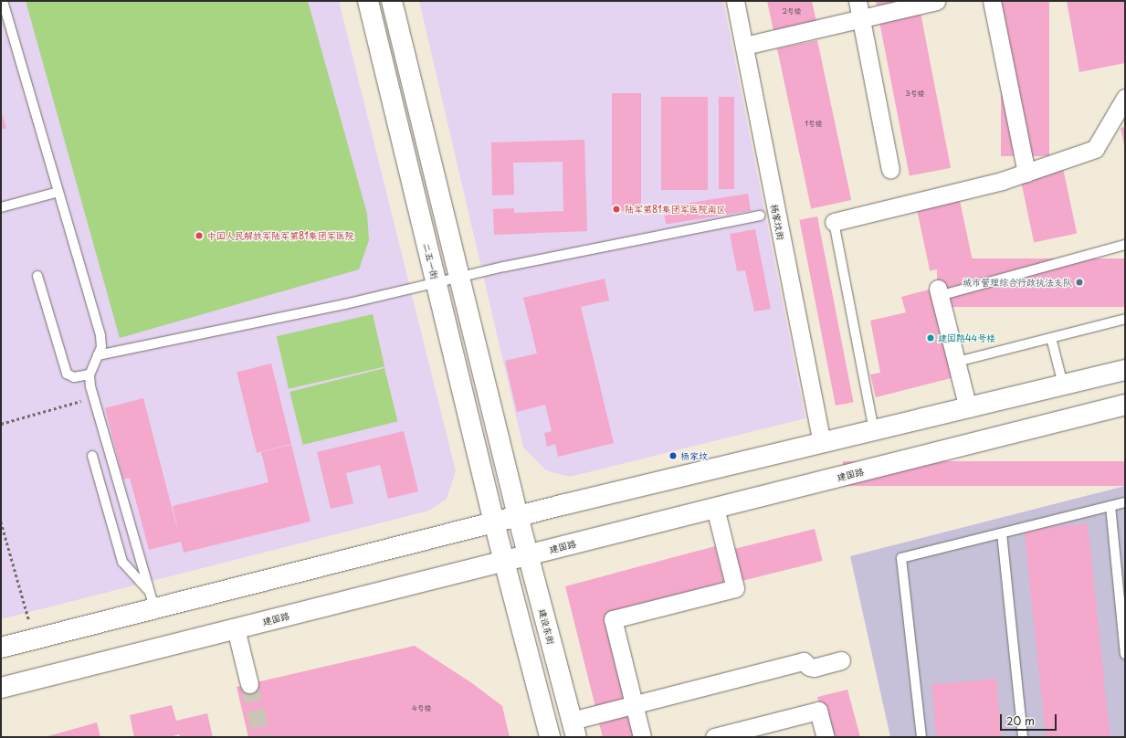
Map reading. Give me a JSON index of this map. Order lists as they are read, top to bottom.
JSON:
{
  "streets": {
    "main road": ["二五一街", "建国路", "建设东街"],
    "street": ["杨家坟街"]
  },
  "crossings": [
    ["建国路", "建设东街"]
  ],
  "places": [
    "陆军第81集团军医院南区",
    "中国人民解放军陆军第81集团军医院",
    "城市管理综合行政执法支队",
    "建国路44号楼",
    "杨家坟"
  ],
  "house_numbers": [
    "2号楼",
    "3号楼",
    "1号楼",
    "4号楼"
  ],
  "scale_bar": "20 m"
}
